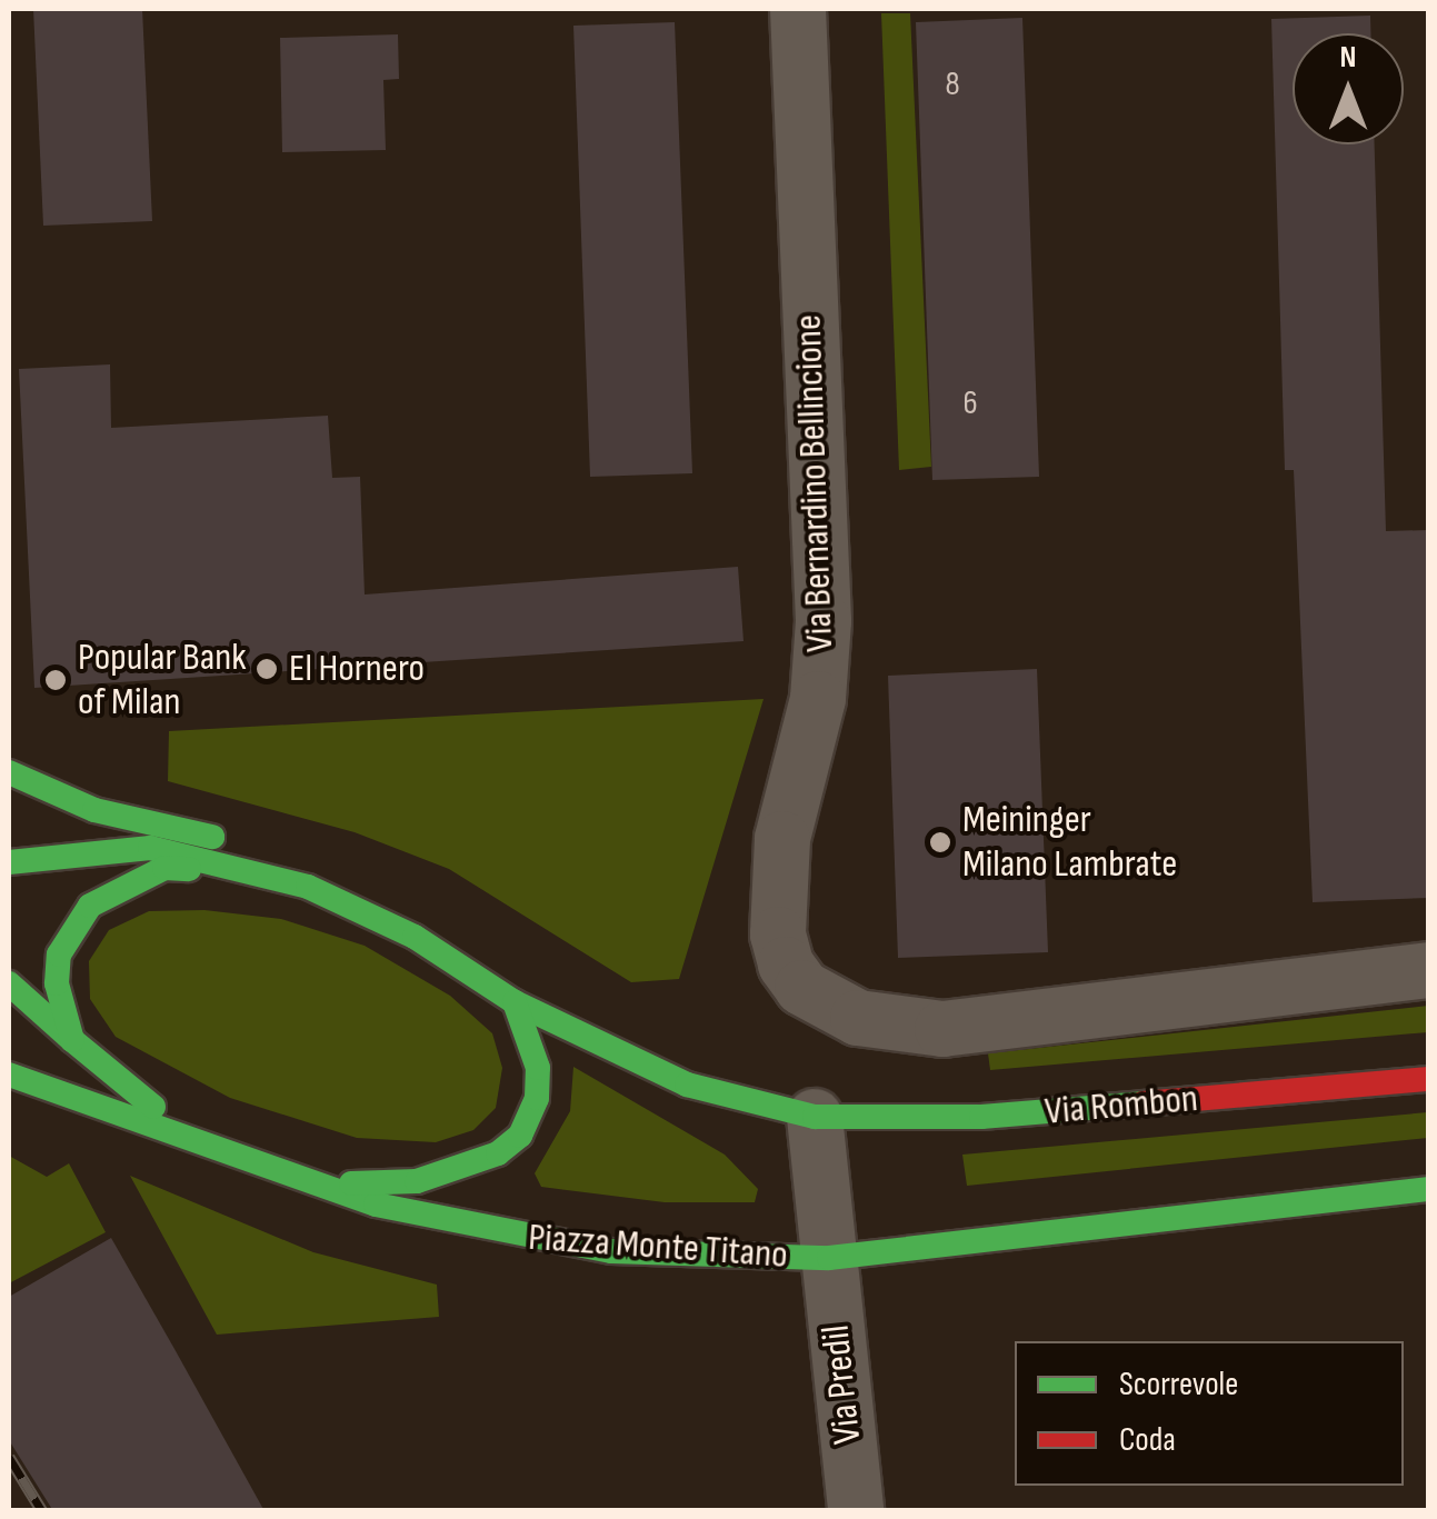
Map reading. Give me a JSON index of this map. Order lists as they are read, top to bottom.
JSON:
{
  "streets": {
    "main road": ["Via Rombon", "Piazza Monte Titano"],
    "street": ["Via Bernardino Bellincione", "Via Predil"]
  },
  "crossings": [
    ["Via Rombon", "Piazza Monte Titano"],
    ["Piazza Monte Titano", "Via Predil"]
  ],
  "places": ["El Hornero", "Popular Bank of Milan", "Meininger Milano Lambrate"],
  "house_numbers": ["8", "6"],
  "legend": ["Scorrevole", "Coda"],
  "north": "top"
}
